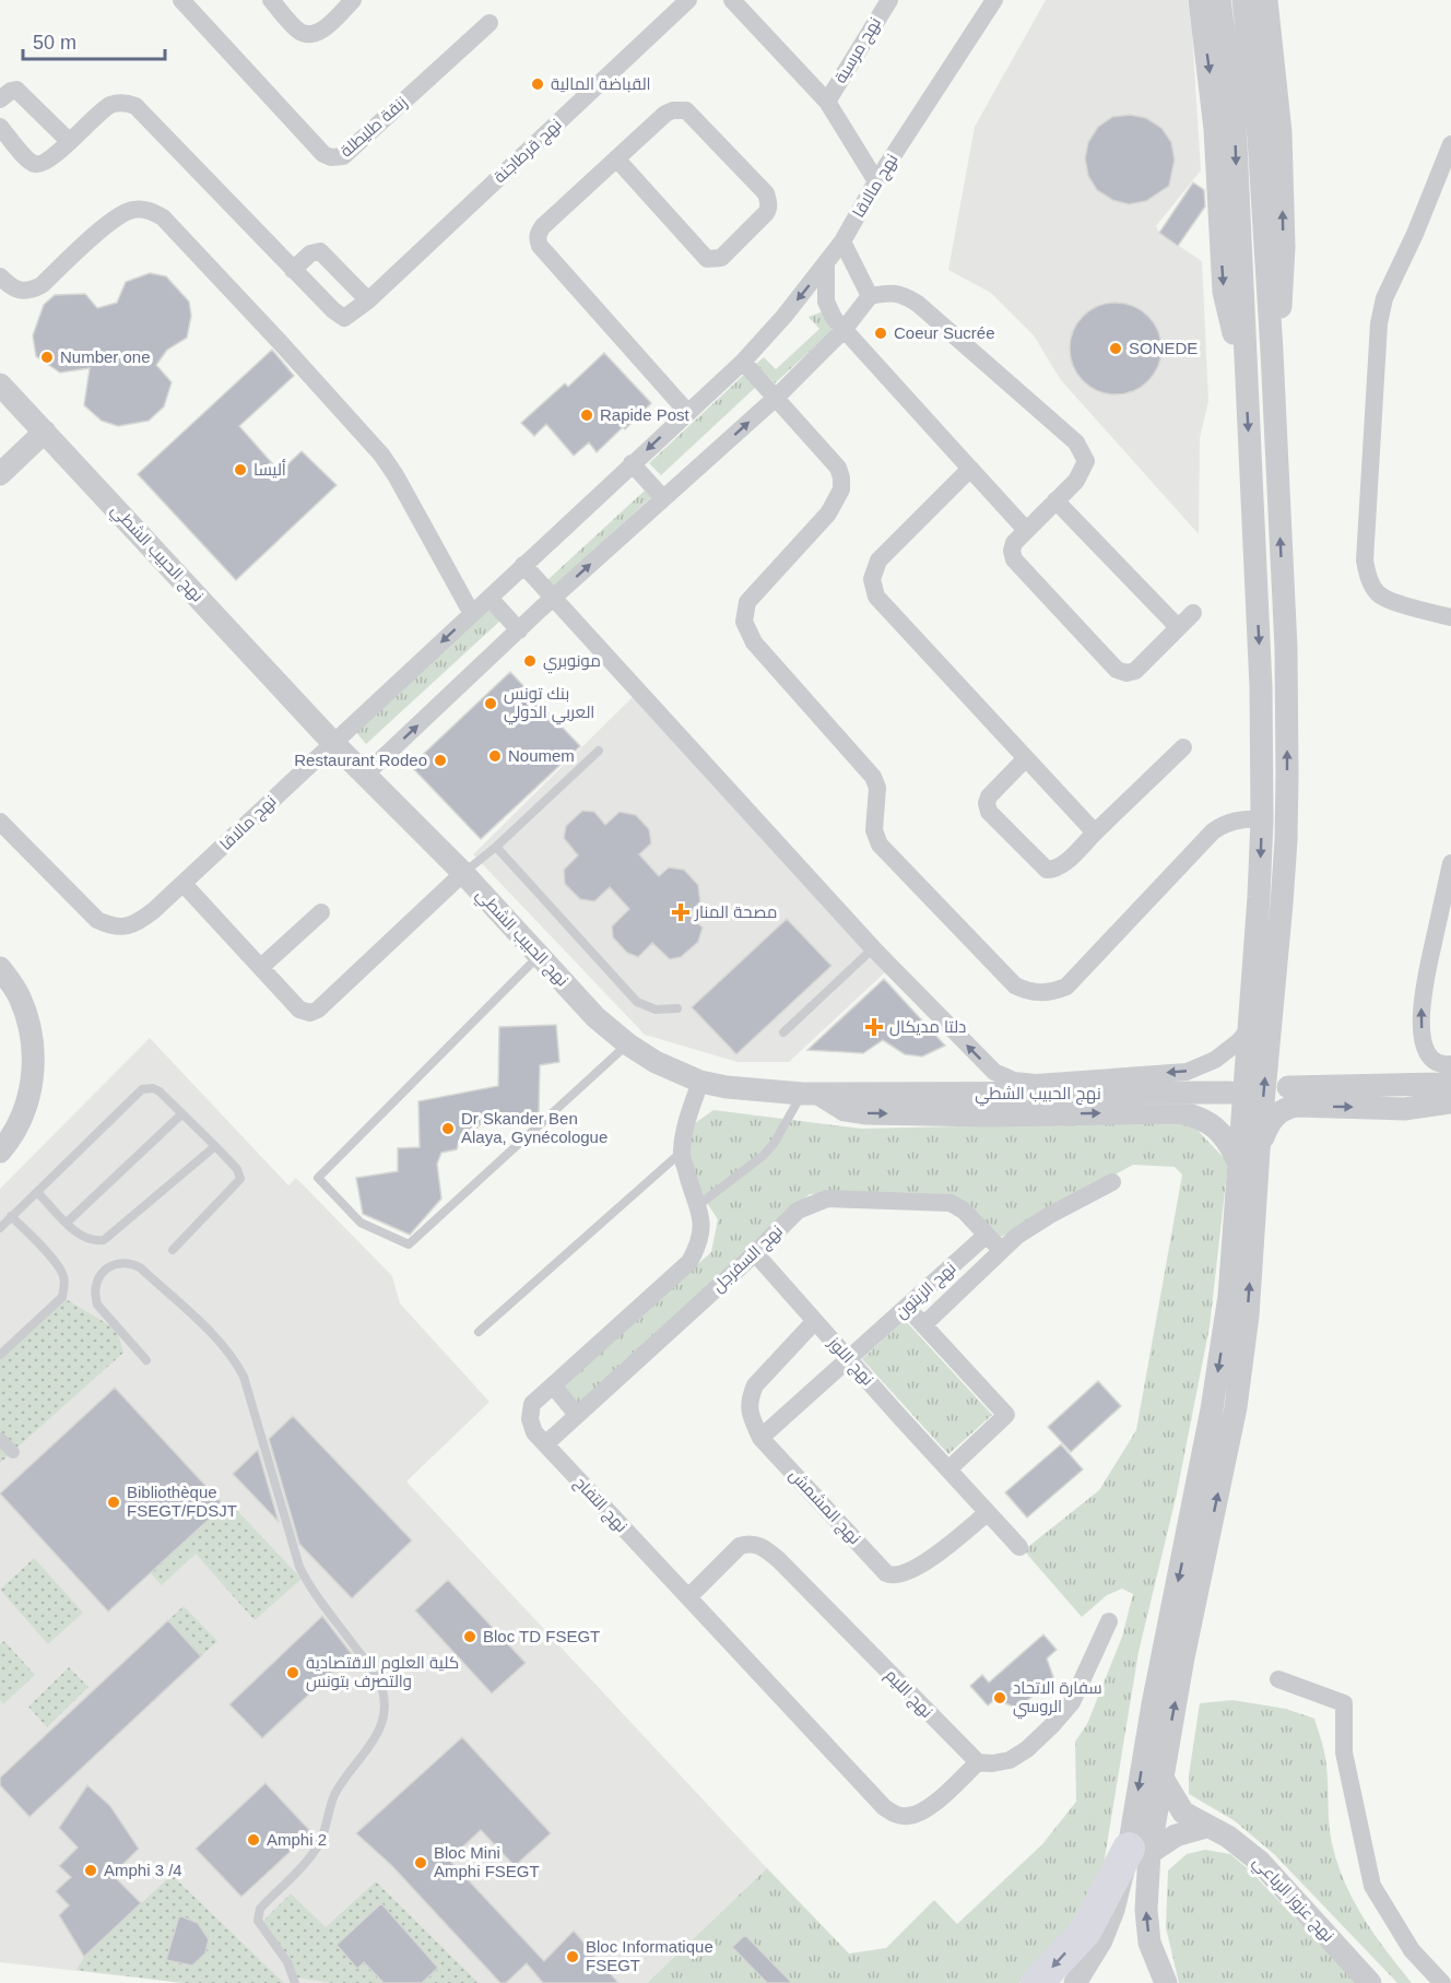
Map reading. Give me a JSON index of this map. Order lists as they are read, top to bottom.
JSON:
{
  "streets": {
    "street": [
      "نهج مرسية",
      "زنقة طليطلة",
      "نهج قرطاجنة",
      "نهج مالاقا",
      "نهج الحبيب الشطي",
      "نهج السفرجل",
      "نهج الزيتون",
      "نهج اللوز",
      "نهج التفاح",
      "نهج المشمش",
      "نهج الليم",
      "نهج عزوز الرباعي"
    ]
  },
  "crossings": [
    ["نهج مالاقا", "نهج الحبيب الشطي"],
    ["نهج الحبيب الشطي", "نهج التفاح"],
    ["نهج السفرجل", "نهج الزيتون"],
    ["نهج السفرجل", "نهج اللوز"],
    ["نهج السفرجل", "نهج التفاح"],
    ["نهج الزيتون", "نهج اللوز"],
    ["نهج اللوز", "نهج المشمش"],
    ["نهج التفاح", "نهج الليم"]
  ],
  "places": {
    "other": [
      "القباضة المالية",
      "Coeur Sucrée",
      "SONEDE",
      "Number one",
      "Rapide Post",
      "أليسا",
      "مونوبري",
      "بنك تونس العربي الدولي",
      "Noumem",
      "Restaurant Rodeo",
      "Dr Skander Ben Alaya, Gynécologue",
      "Bibliothèque FSEGT/FDSJT",
      "Bloc TD FSEGT",
      "كلية العلوم الاقتصادية والتصرف بتونس",
      "سفارة الاتحاد الروسي",
      "Amphi 2",
      "Bloc Mini Amphi FSEGT",
      "Amphi 3 /4",
      "Bloc Informatique FSEGT"
    ],
    "health": ["مصحة المنار", "دلتا مديكال"]
  },
  "scale_bar": "50 m"
}
